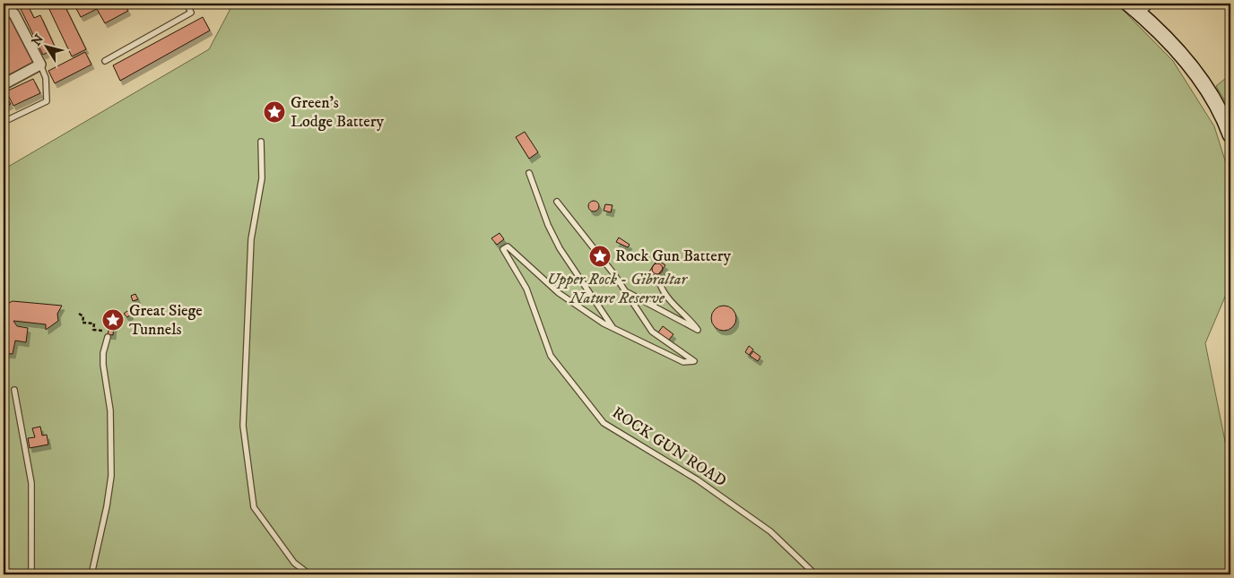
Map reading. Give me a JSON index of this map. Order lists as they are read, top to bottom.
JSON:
{
  "streets": {
    "lane": ["ROCK GUN ROAD"]
  },
  "parks": ["Upper Rock - Gibraltar Nature Reserve"],
  "places": {
    "place": ["Green's Lodge Battery", "Rock Gun Battery", "Great Siege Tunnels"]
  },
  "north": "top left"
}
